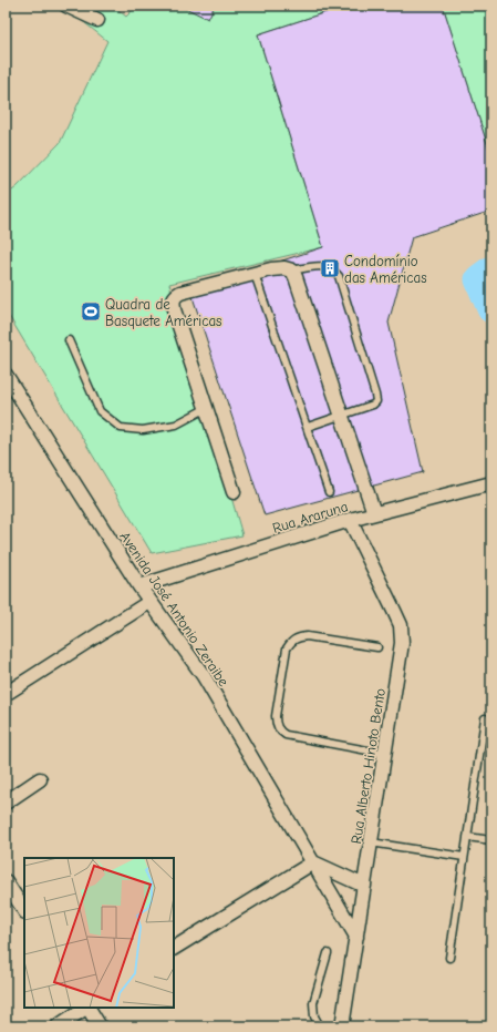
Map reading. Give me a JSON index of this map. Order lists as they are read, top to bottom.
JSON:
{
  "streets": {
    "street": ["Rua Araruna", "Avenida José Antonio Zeraibe", "Rua Alberto Hinoto Bento"]
  },
  "crossings": [
    ["Rua Araruna", "Avenida José Antonio Zeraibe"],
    ["Rua Araruna", "Rua Alberto Hinoto Bento"],
    ["Avenida José Antonio Zeraibe", "Rua Alberto Hinoto Bento"]
  ],
  "places": {
    "building": ["Condomínio das Américas"],
    "sports": ["Quadra de Basquete Américas"]
  }
}
